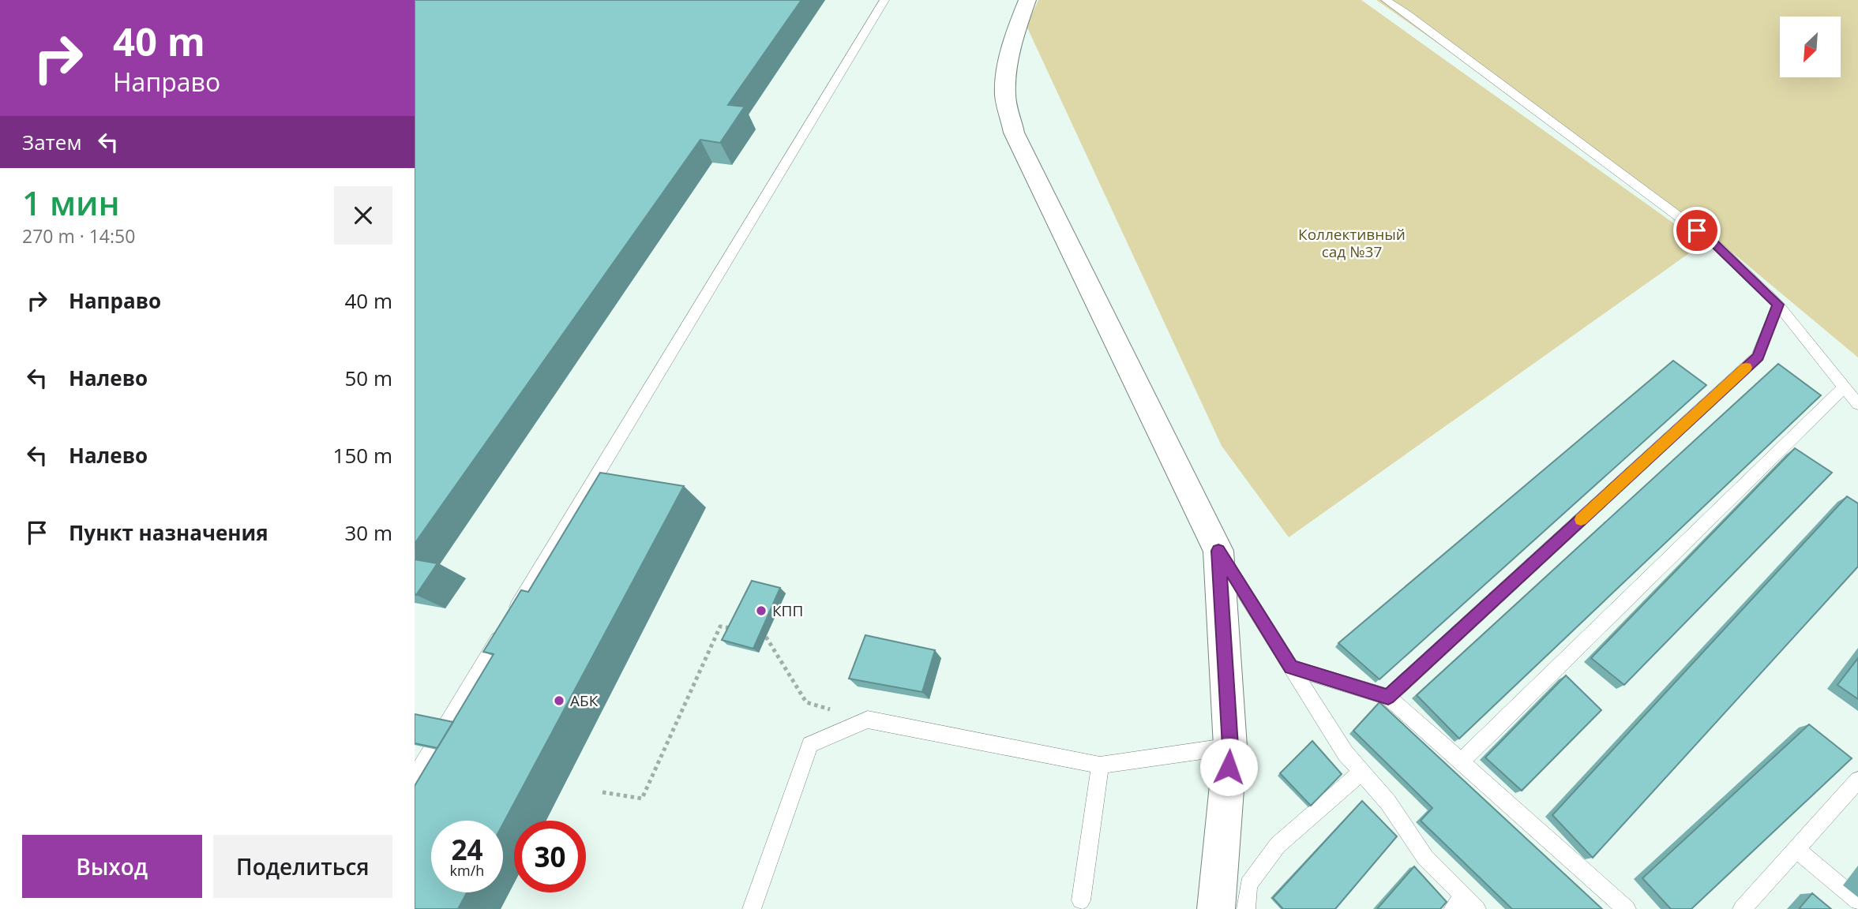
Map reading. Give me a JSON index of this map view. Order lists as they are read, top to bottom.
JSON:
{
  "parks": ["Коллективный сад №37"],
  "places": ["КПП", "АБК"],
  "north": "bottom left",
  "page": {
    "turn": ["40 m", "Направо"],
    "then": "Затем",
    "heading": ["1 мин", "270 m · 14:50"],
    "list": [
      {
        "name": "Направо",
        "value": "40 m"
      },
      {
        "name": "Налево",
        "value": "50 m"
      },
      {
        "name": "Налево",
        "value": "150 m"
      },
      {
        "name": "Пункт назначения",
        "value": "30 m"
      }
    ],
    "speed": "24 km/h",
    "limit": "30",
    "buttons": ["Выход", "Поделиться"]
  }
}
